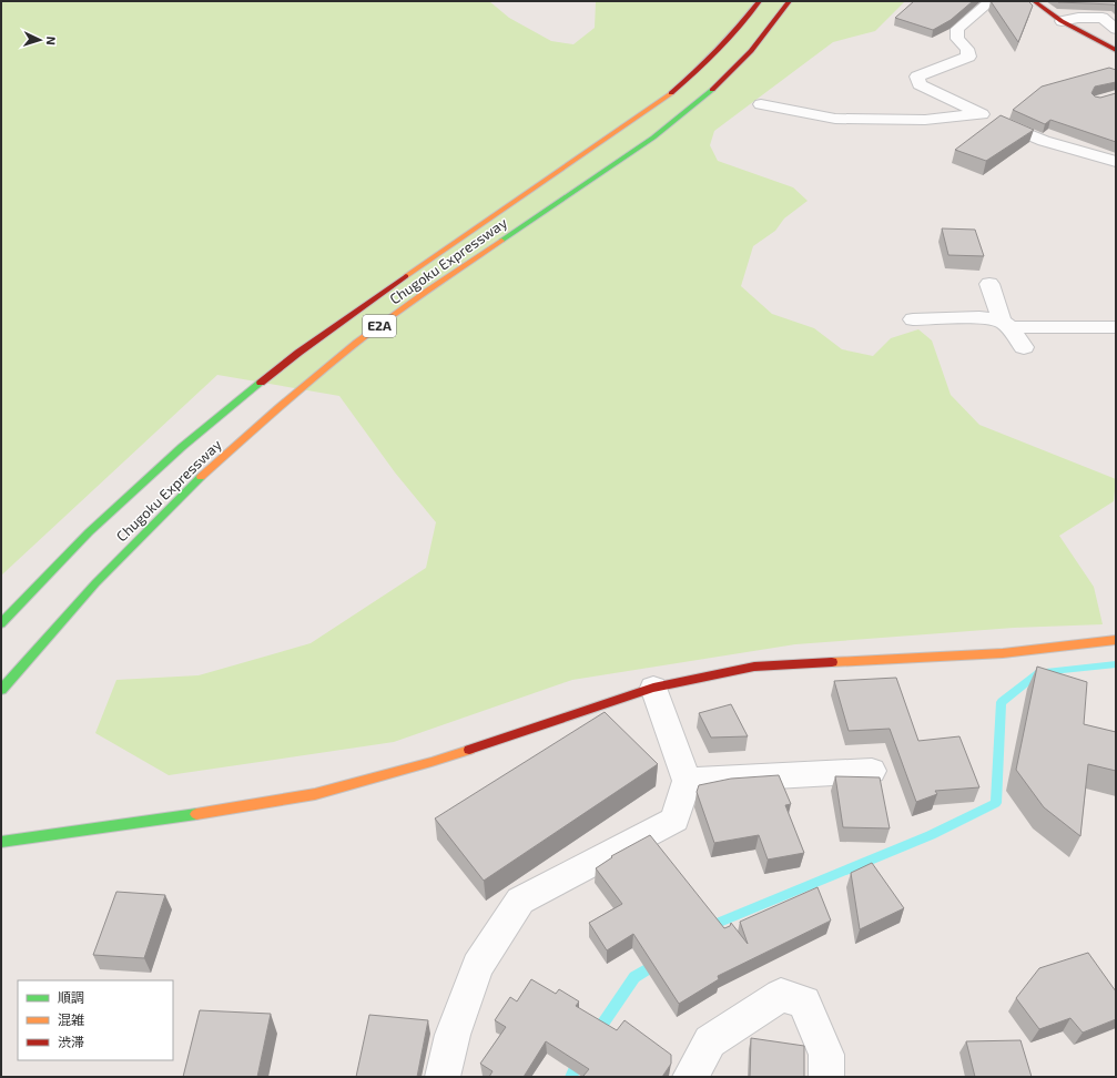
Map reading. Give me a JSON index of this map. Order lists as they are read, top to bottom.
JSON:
{
  "streets": {
    "main road": ["Chugoku Expressway", "E2A"]
  },
  "legend": ["順調", "混雑", "渋滞"],
  "north": "right"
}
